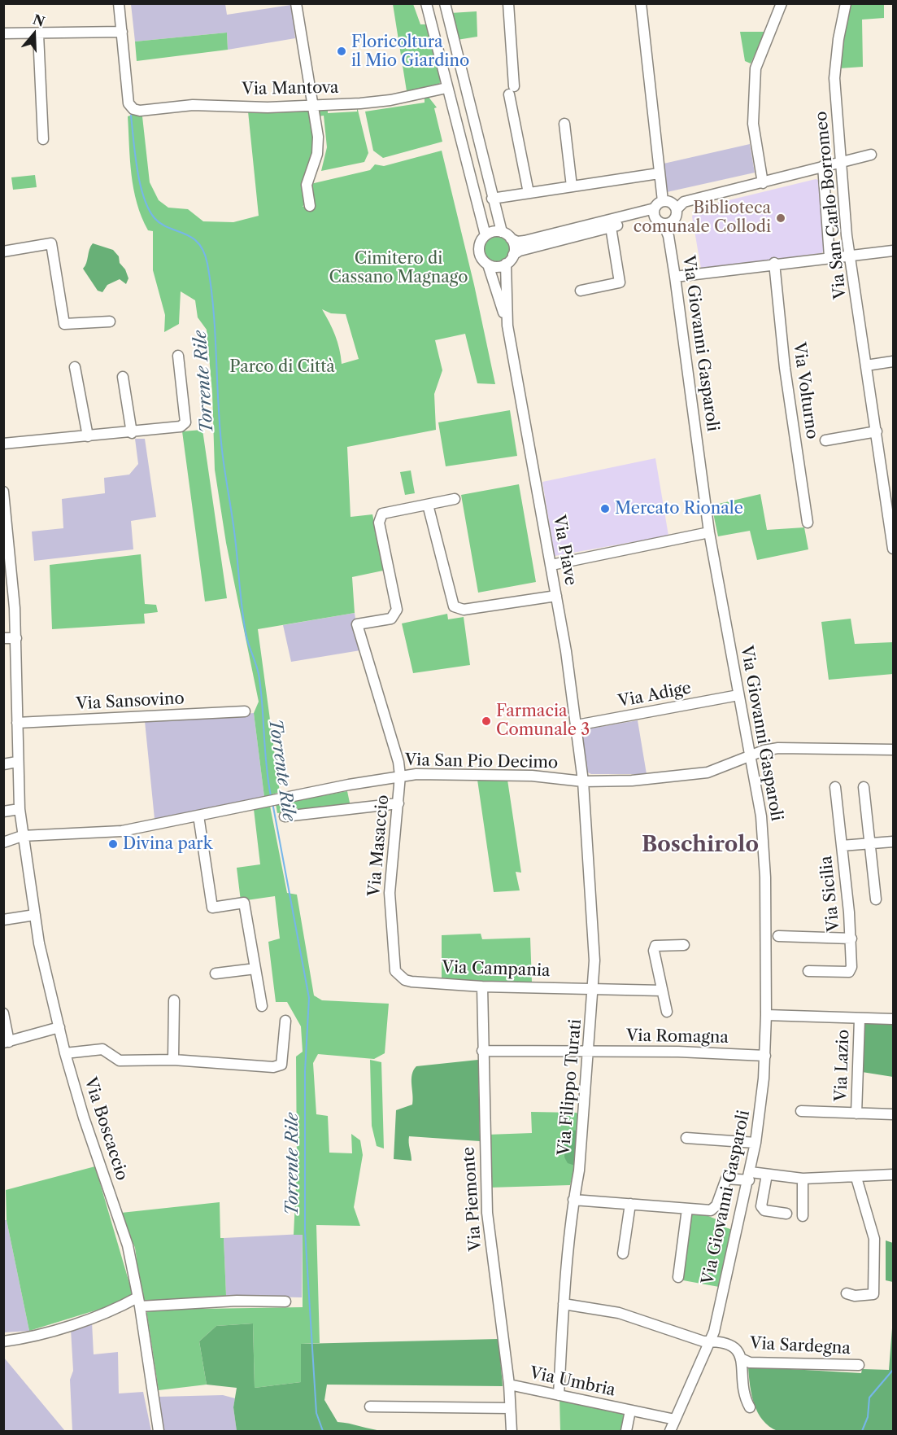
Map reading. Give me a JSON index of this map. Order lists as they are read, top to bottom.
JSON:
{
  "streets": {
    "street": [
      "Via Mantova",
      "Via San Carlo Borromeo",
      "Via Giovanni Gasparoli",
      "Via Volturno",
      "Via Piave",
      "Via Adige",
      "Via Sansovino",
      "Via San Pio Decimo",
      "Via Masaccio",
      "Via Sicilia",
      "Via Campania",
      "Via Romagna",
      "Via Lazio",
      "Via Filippo Turati",
      "Via Boscaccio",
      "Via Piemonte",
      "Via Sardegna",
      "Via Umbria"
    ]
  },
  "crossings": [
    ["Via Giovanni Gasparoli", "Via Adige"],
    ["Via Giovanni Gasparoli", "Via San Pio Decimo"],
    ["Via Giovanni Gasparoli", "Via Romagna"],
    ["Via Giovanni Gasparoli", "Via Lazio"],
    ["Via Giovanni Gasparoli", "Via Sardegna"],
    ["Via Giovanni Gasparoli", "Via Umbria"],
    ["Via Piave", "Via Adige"],
    ["Via Piave", "Via San Pio Decimo"],
    ["Via Piave", "Via Filippo Turati"],
    ["Via Sansovino", "Via Boscaccio"],
    ["Via San Pio Decimo", "Via Masaccio"],
    ["Via San Pio Decimo", "Via Filippo Turati"],
    ["Via San Pio Decimo", "Via Boscaccio"],
    ["Via Masaccio", "Via Campania"],
    ["Via Campania", "Via Filippo Turati"],
    ["Via Campania", "Via Piemonte"],
    ["Via Romagna", "Via Filippo Turati"],
    ["Via Romagna", "Via Piemonte"],
    ["Via Filippo Turati", "Via Umbria"],
    ["Via Piemonte", "Via Umbria"]
  ],
  "districts": ["Boschirolo"],
  "water": ["Torrente Rile"],
  "parks": ["Cimitero di Cassano Magnago", "Parco di Città"],
  "places": [
    "Floricoltura il Mio Giardino",
    "Biblioteca comunale Collodi",
    "Mercato Rionale",
    "Farmacia Comunale 3",
    "Divina park"
  ],
  "north": "top"
}
